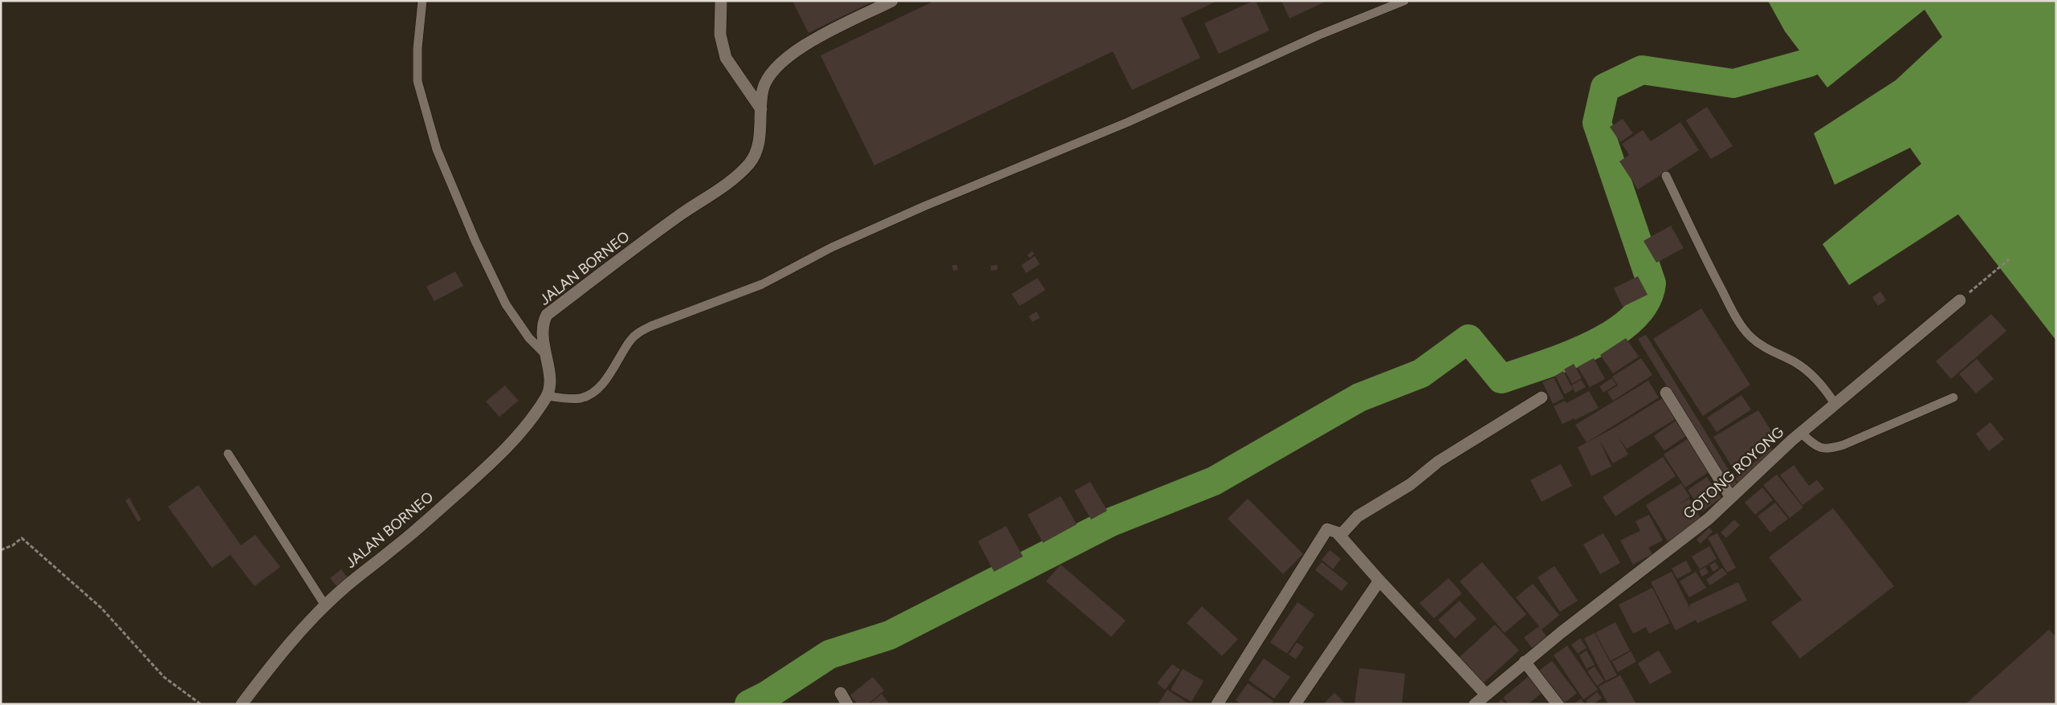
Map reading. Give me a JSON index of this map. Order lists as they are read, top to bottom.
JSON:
{
  "streets": {
    "street": ["JALAN BORNEO", "GOTONG ROYONG"]
  }
}
